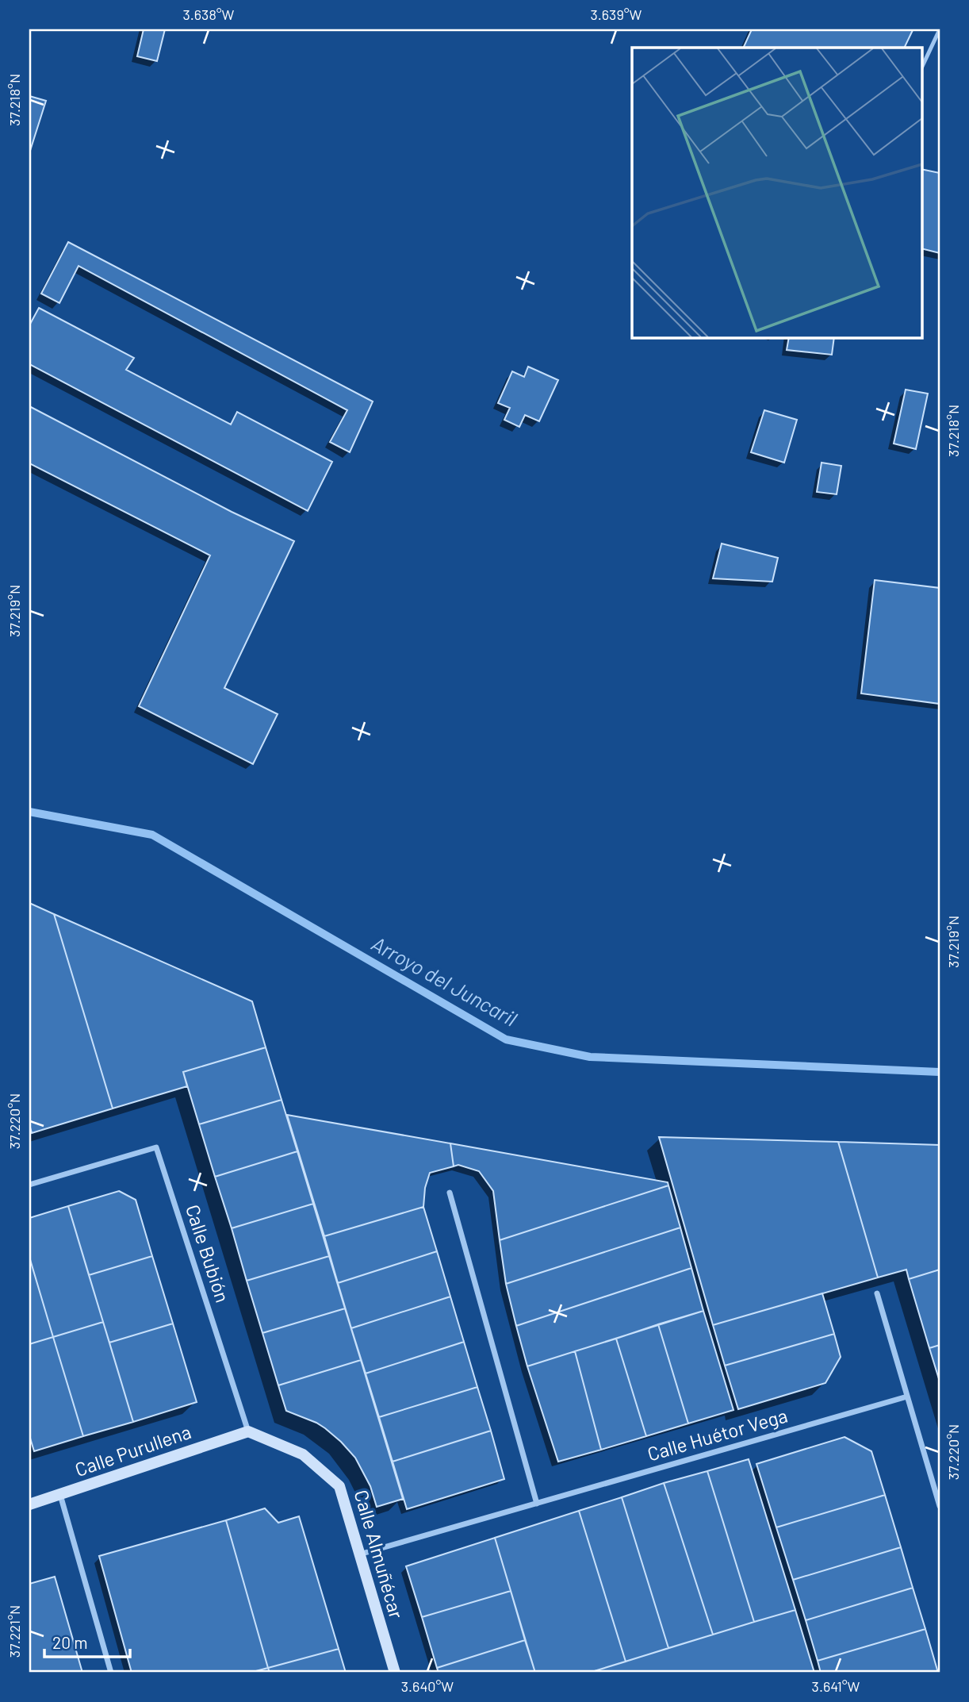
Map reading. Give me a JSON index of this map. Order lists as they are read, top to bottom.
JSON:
{
  "streets": {
    "street": [
      "Calle Bubión",
      "Calle Huétor Vega",
      "Calle Purullena",
      "Calle Almuñécar"
    ]
  },
  "crossings": [
    ["Calle Bubión", "Calle Purullena"],
    ["Calle Bubión", "Calle Almuñécar"],
    ["Calle Huétor Vega", "Calle Almuñécar"],
    ["Calle Purullena", "Calle Almuñécar"]
  ],
  "water": ["Arroyo del Juncaril"],
  "scale_bar": "20 m",
  "coordinates": [
    "3.638°W",
    "3.639°W",
    "37.218°N",
    "37.219°N",
    "37.220°N",
    "37.221°N",
    "3.640°W",
    "3.641°W"
  ]
}
